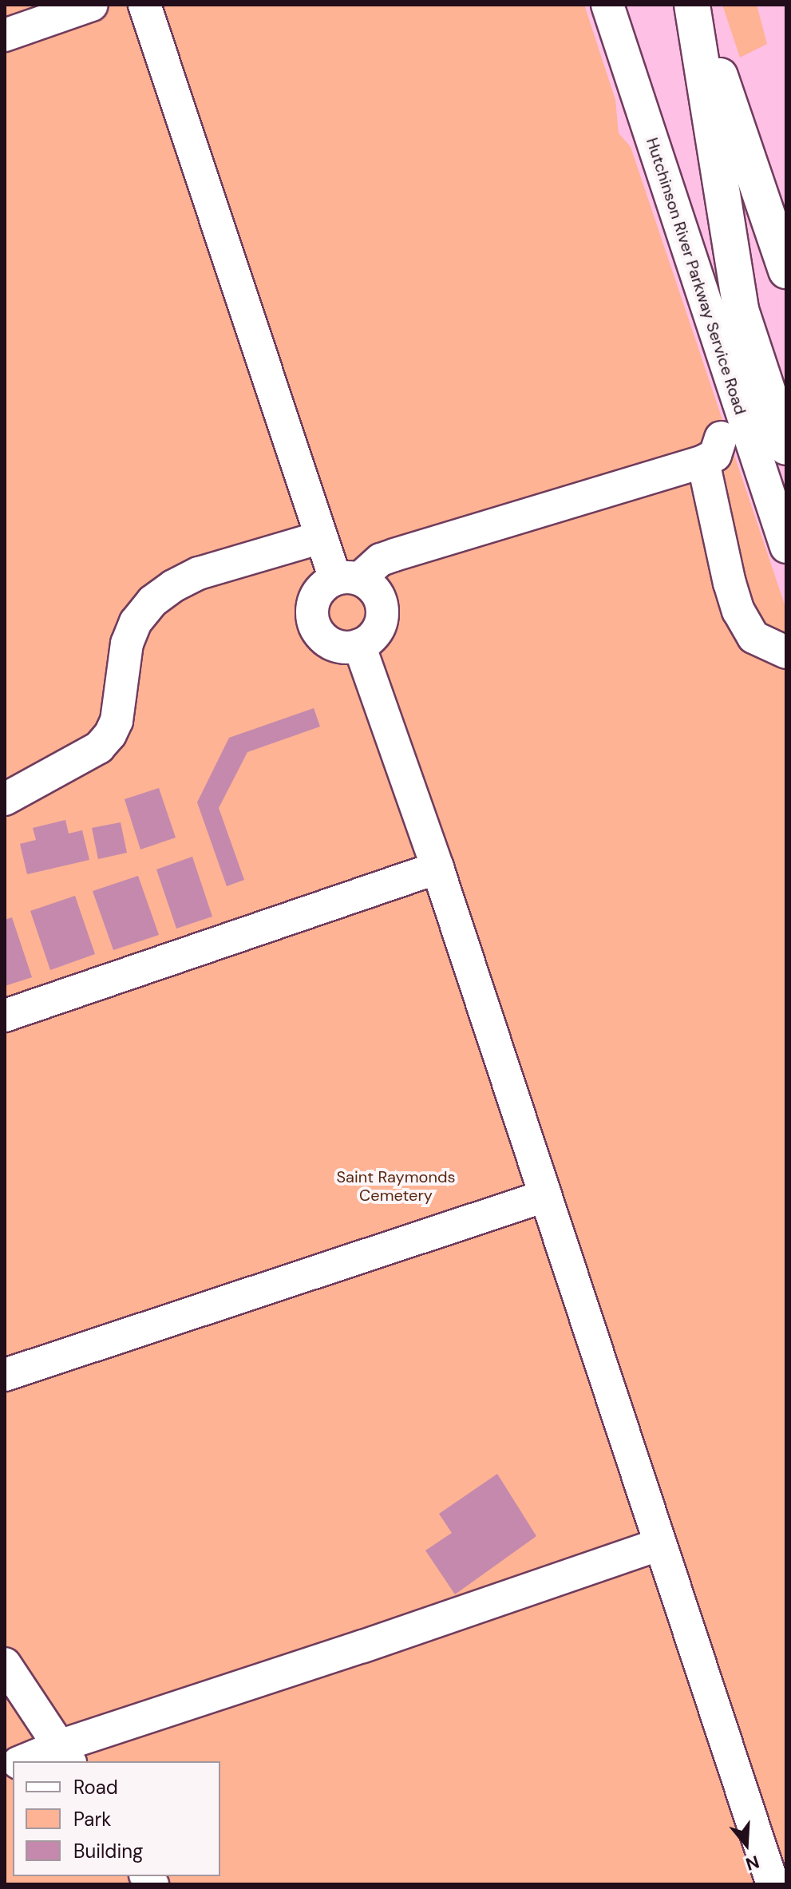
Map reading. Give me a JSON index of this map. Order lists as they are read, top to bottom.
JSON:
{
  "streets": {
    "street": ["Hutchinson River Parkway Service Road"]
  },
  "parks": ["Saint Raymonds Cemetery"],
  "legend": ["Road", "Park", "Building"],
  "north": "bottom"
}
